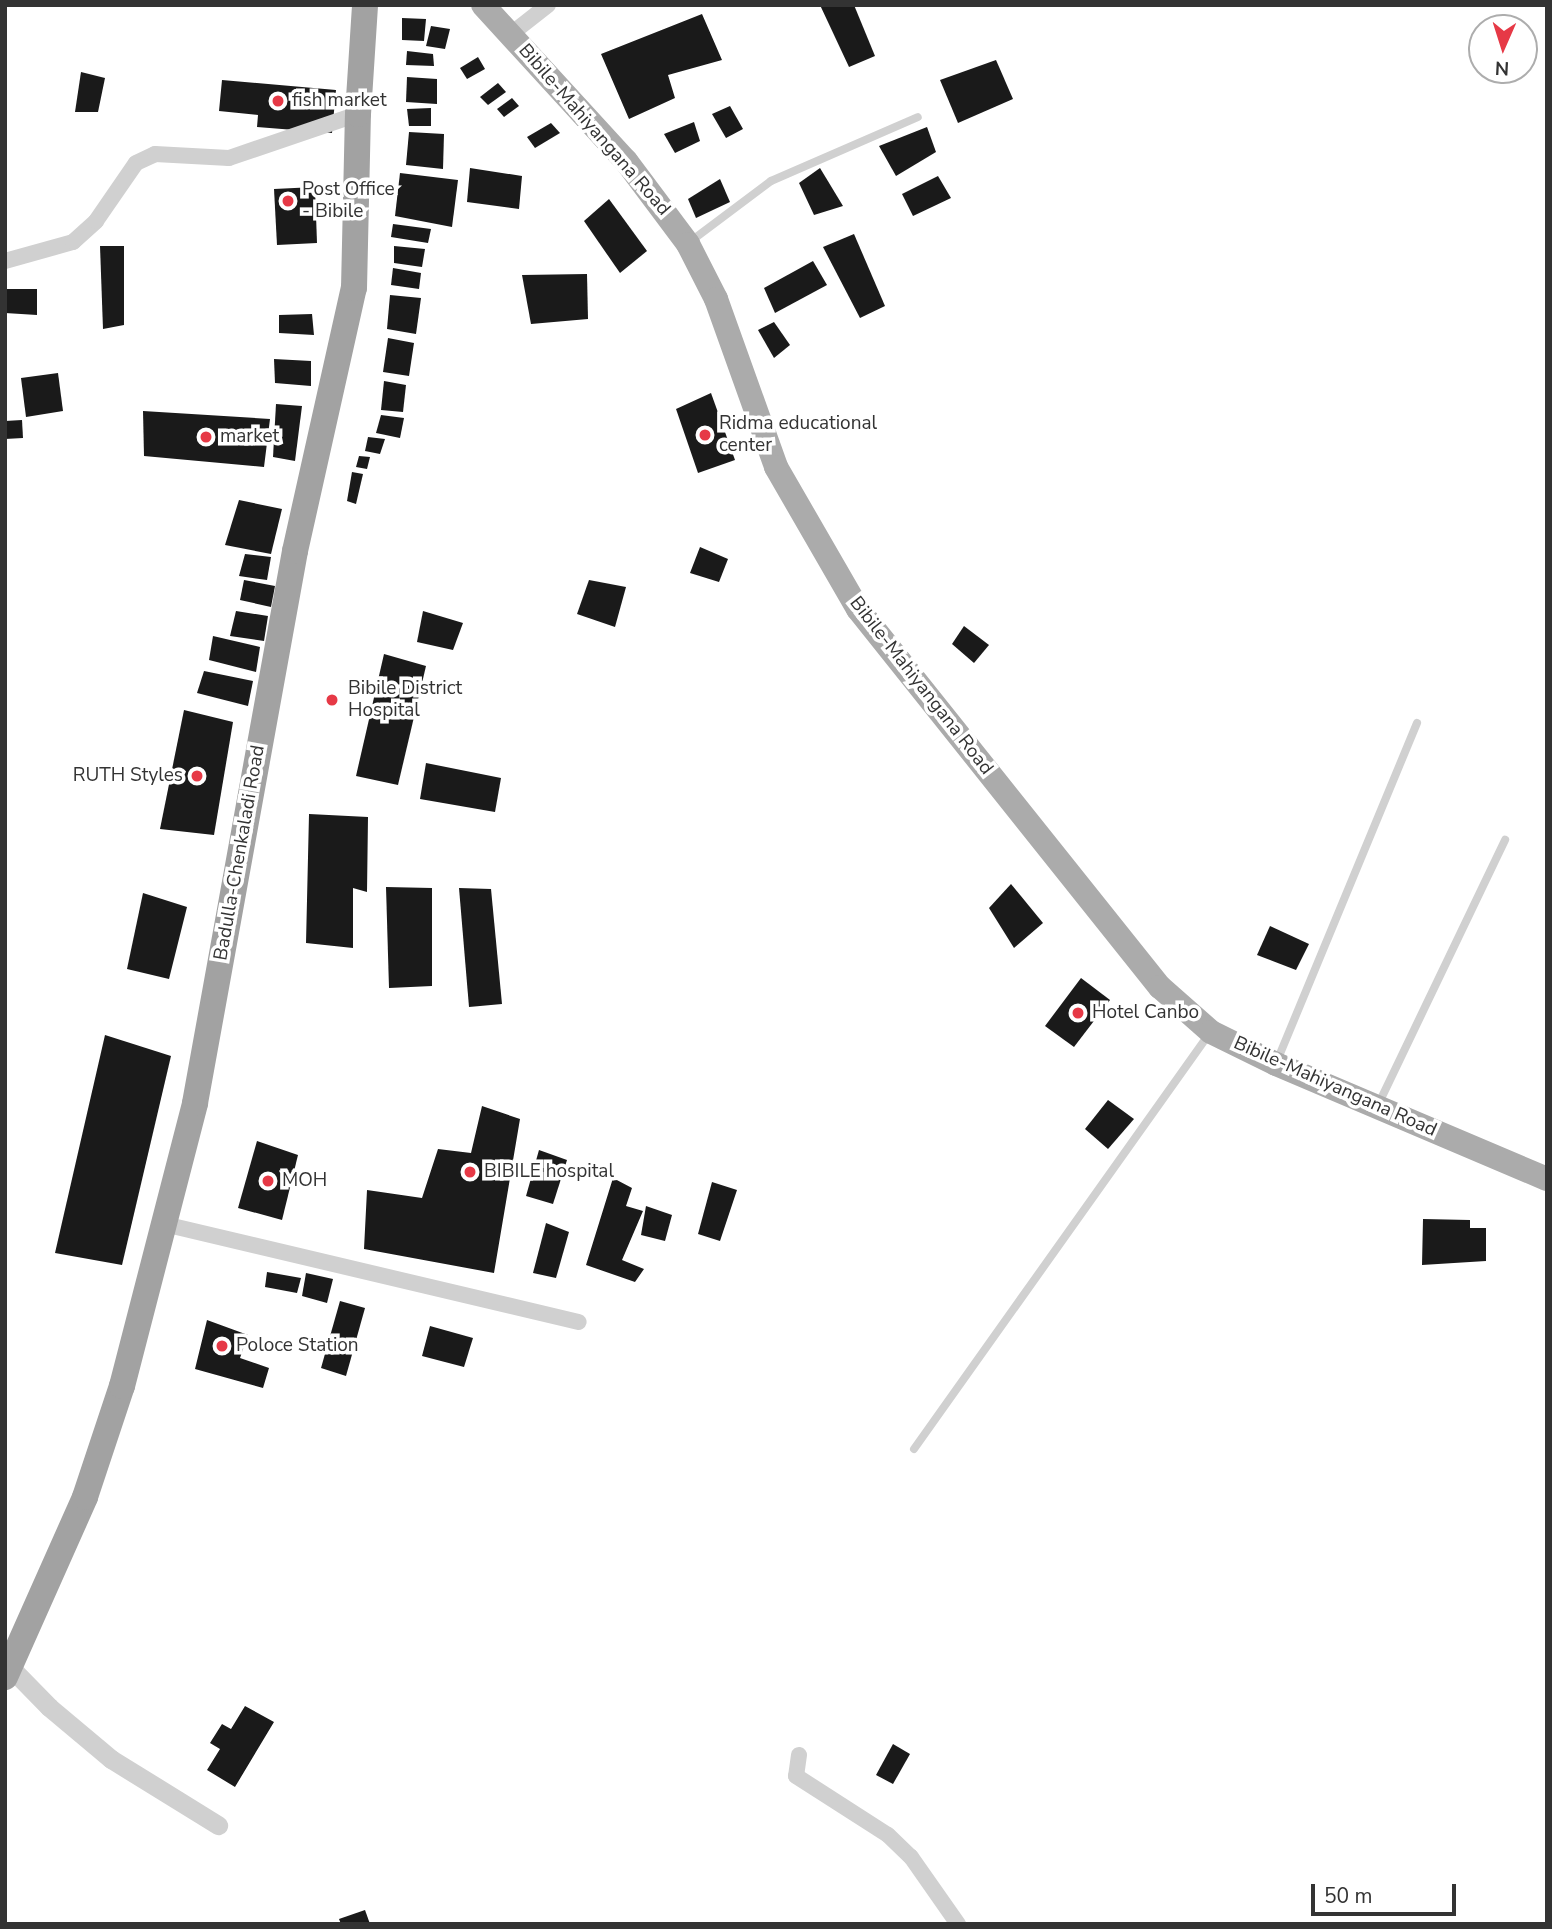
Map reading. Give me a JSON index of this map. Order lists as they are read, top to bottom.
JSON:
{
  "streets": {
    "highway": ["Badulla-Chenkaladi Road"],
    "main road": ["Bibile-Mahiyangana Road"]
  },
  "places": [
    "fish market",
    "Post Office - Bibile",
    "Ridma educational center",
    "market",
    "Bibile District Hospital",
    "RUTH Styles",
    "Hotel Canbo",
    "BIBILE hospital",
    "MOH",
    "Poloce Station"
  ],
  "scale_bar": "50 m",
  "north": "bottom"
}
